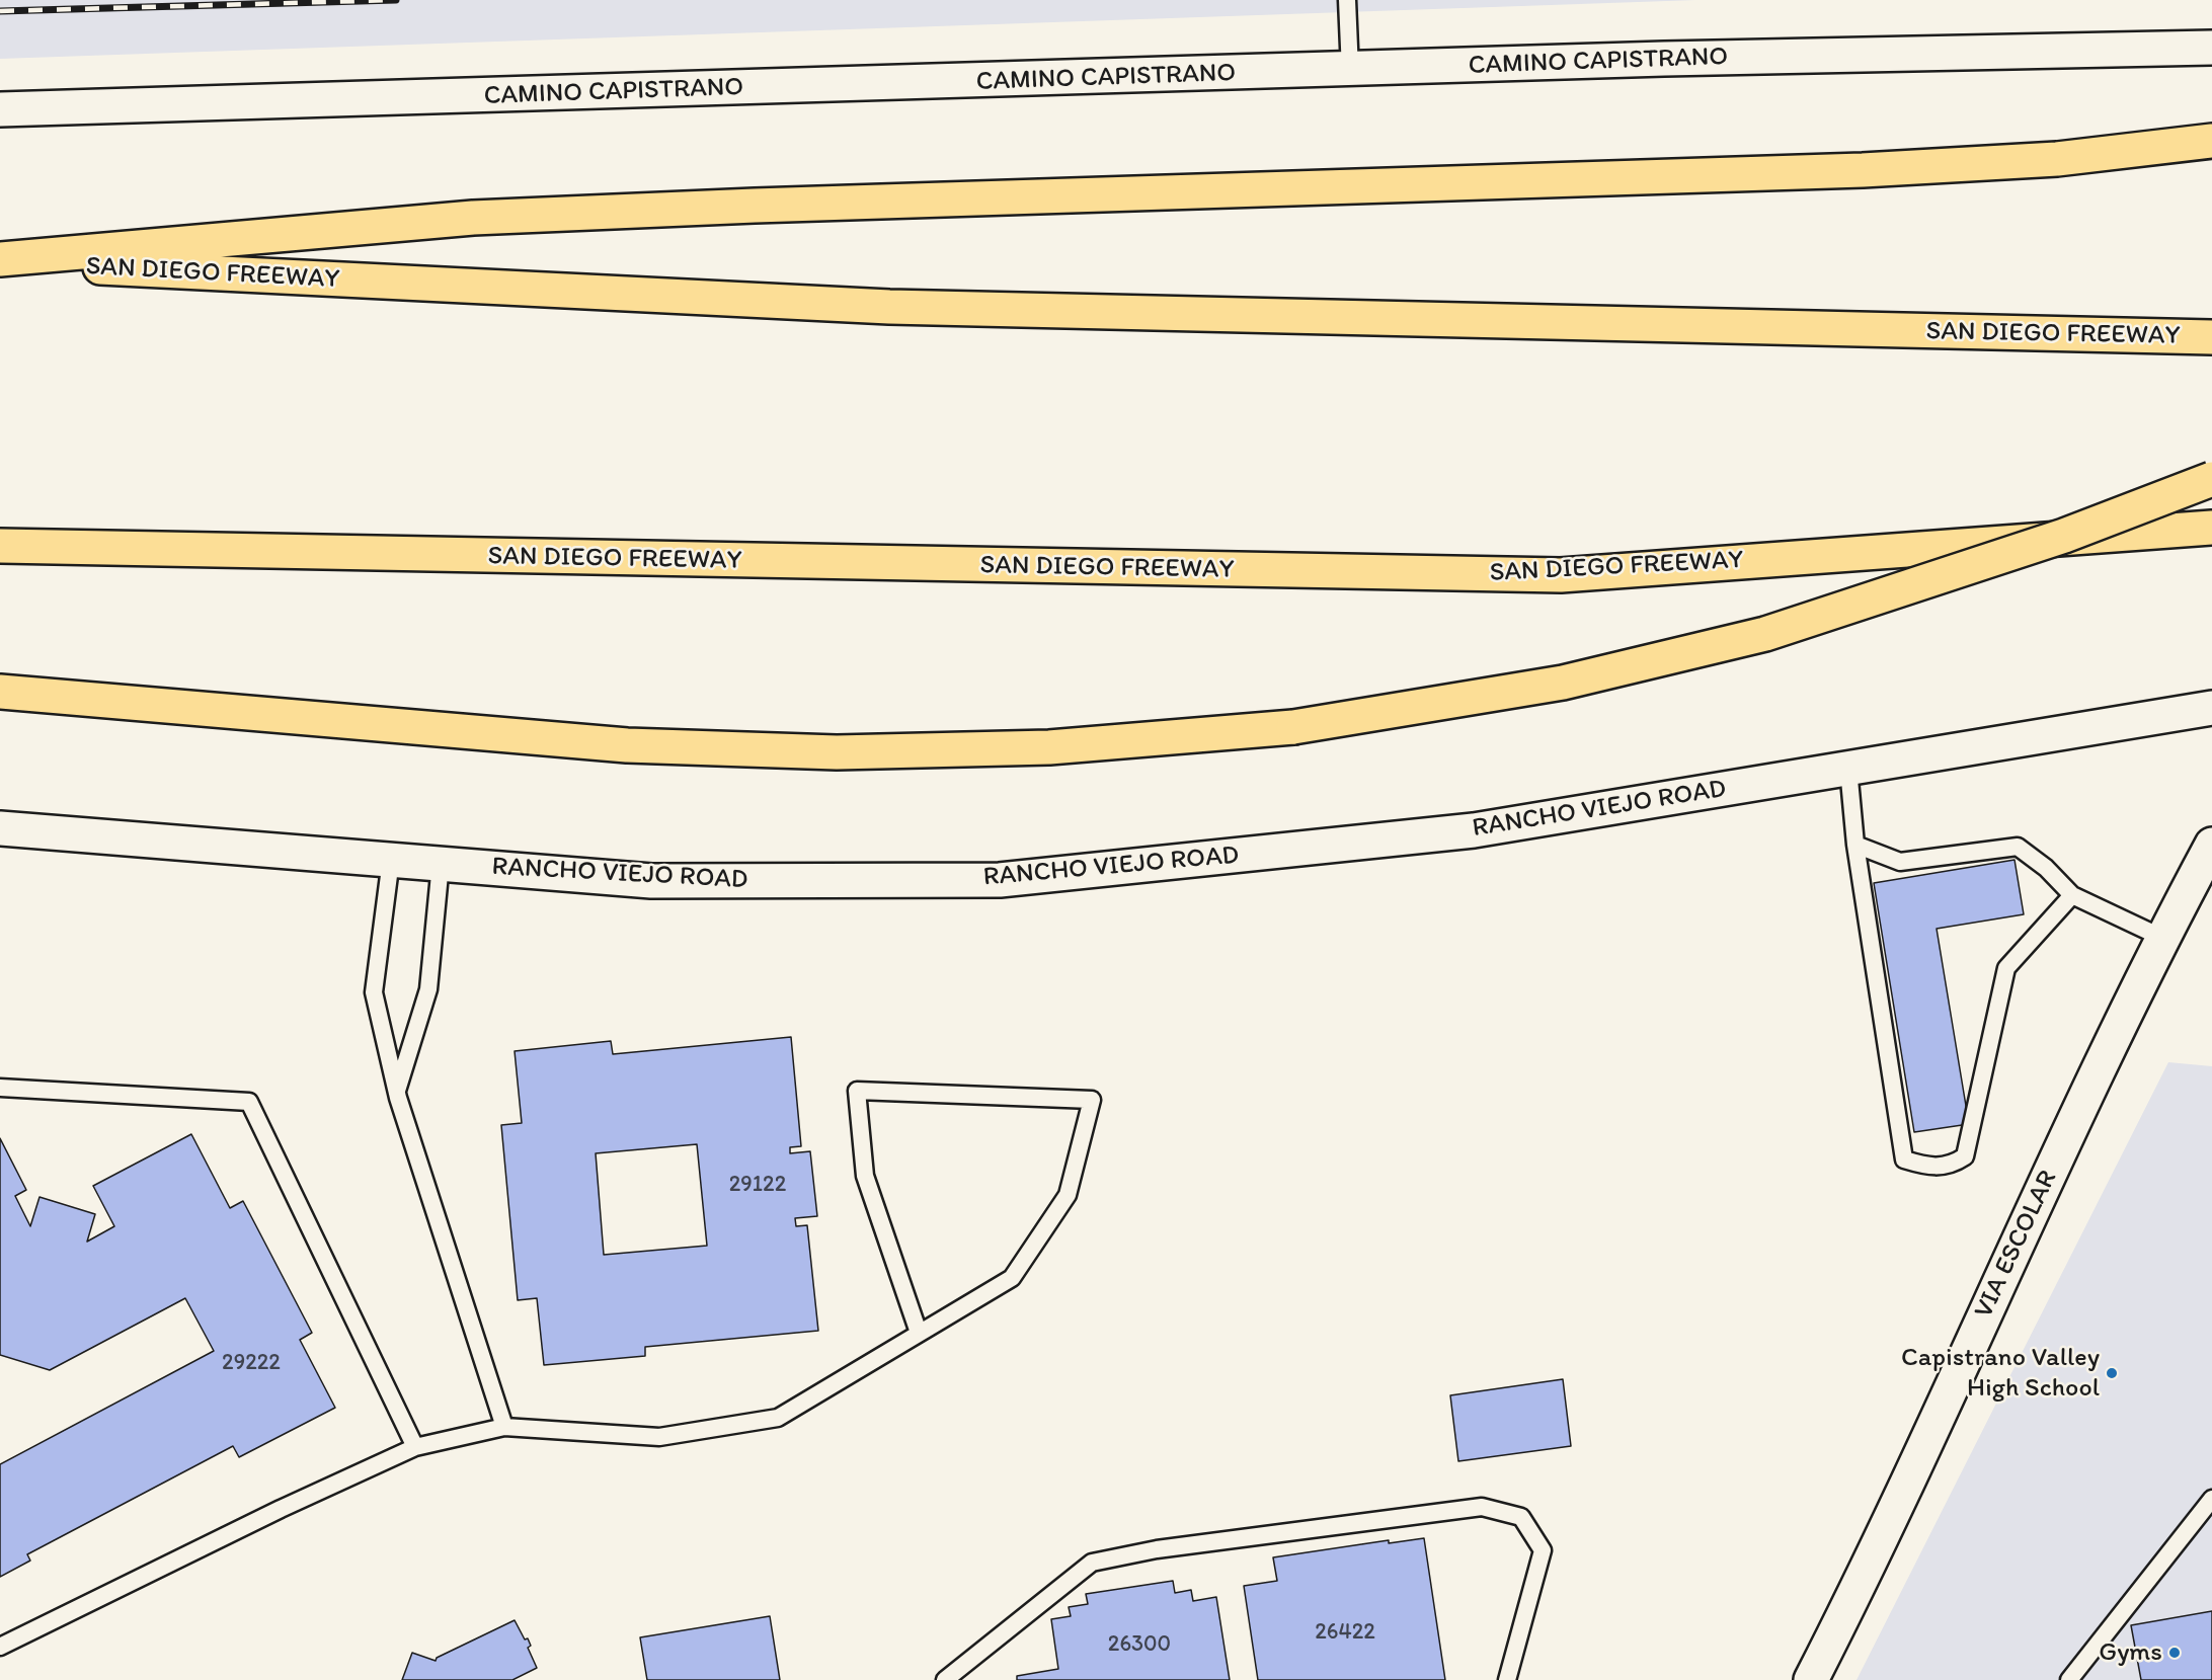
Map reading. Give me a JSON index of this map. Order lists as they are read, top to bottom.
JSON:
{
  "streets": {
    "highway": ["SAN DIEGO FREEWAY"],
    "street": ["CAMINO CAPISTRANO", "RANCHO VIEJO ROAD", "VIA ESCOLAR"]
  },
  "places": ["Capistrano Valley High School", "Gyms"],
  "house_numbers": [
    "29122",
    "29222",
    "26422",
    "26300"
  ]
}
